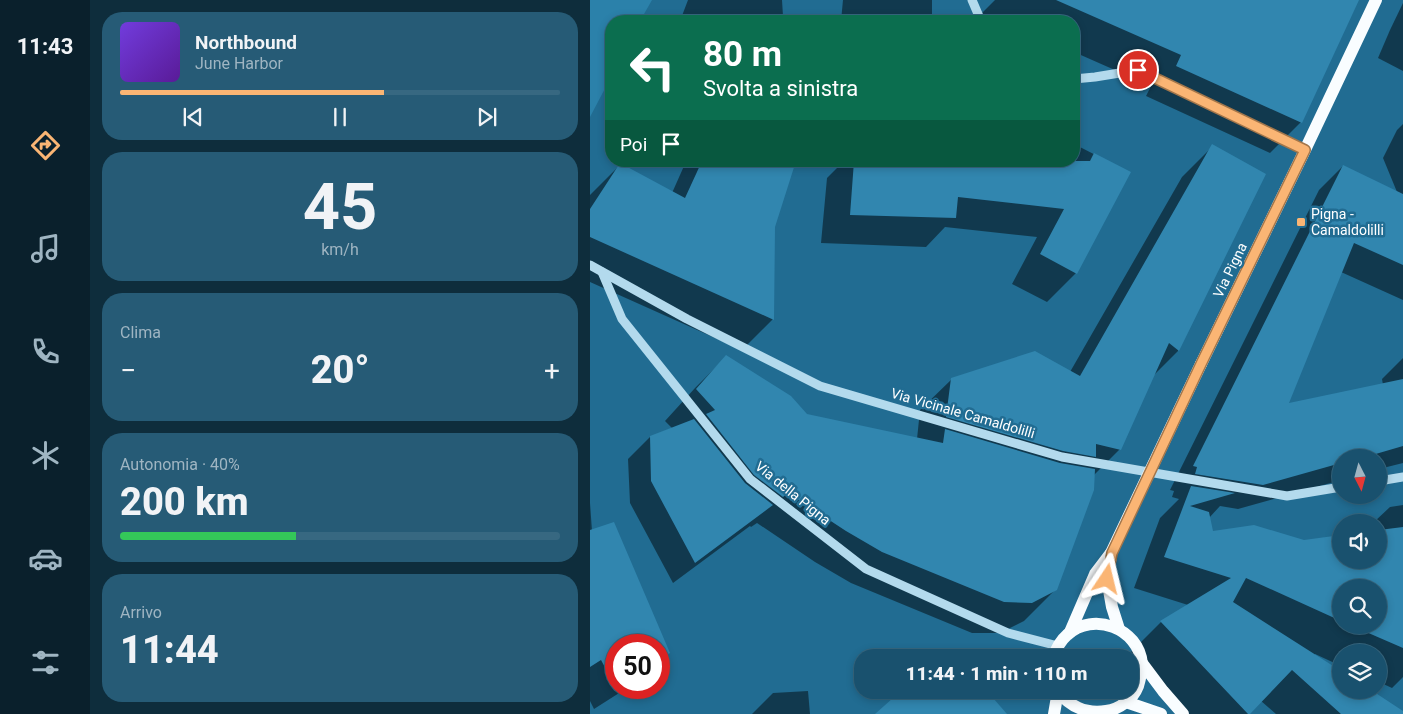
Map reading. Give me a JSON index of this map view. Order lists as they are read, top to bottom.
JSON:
{
  "streets": {
    "main road": ["Via Pigna"],
    "street": ["Via Vicinale Camaldolilli", "Via della Pigna"]
  },
  "crossings": [
    ["Via Vicinale Camaldolilli", "Via della Pigna"]
  ],
  "places": {
    "transit": ["Pigna - Camaldolilli"]
  },
  "north": "bottom",
  "page": {
    "tabs": "11:43",
    "turn": ["80 m", "Svolta a sinistra"],
    "song": ["Northbound", "June Harbor"],
    "then": "Poi",
    "tile": [
      ["45", "km/h"],
      "Clima",
      ["Autonomia · 40%", "200 km"],
      ["Arrivo", "11:44"]
    ],
    "heat": ["−", "20°", "+"],
    "limit": "50",
    "trip": "11:44 · 1 min · 110 m"
  }
}
